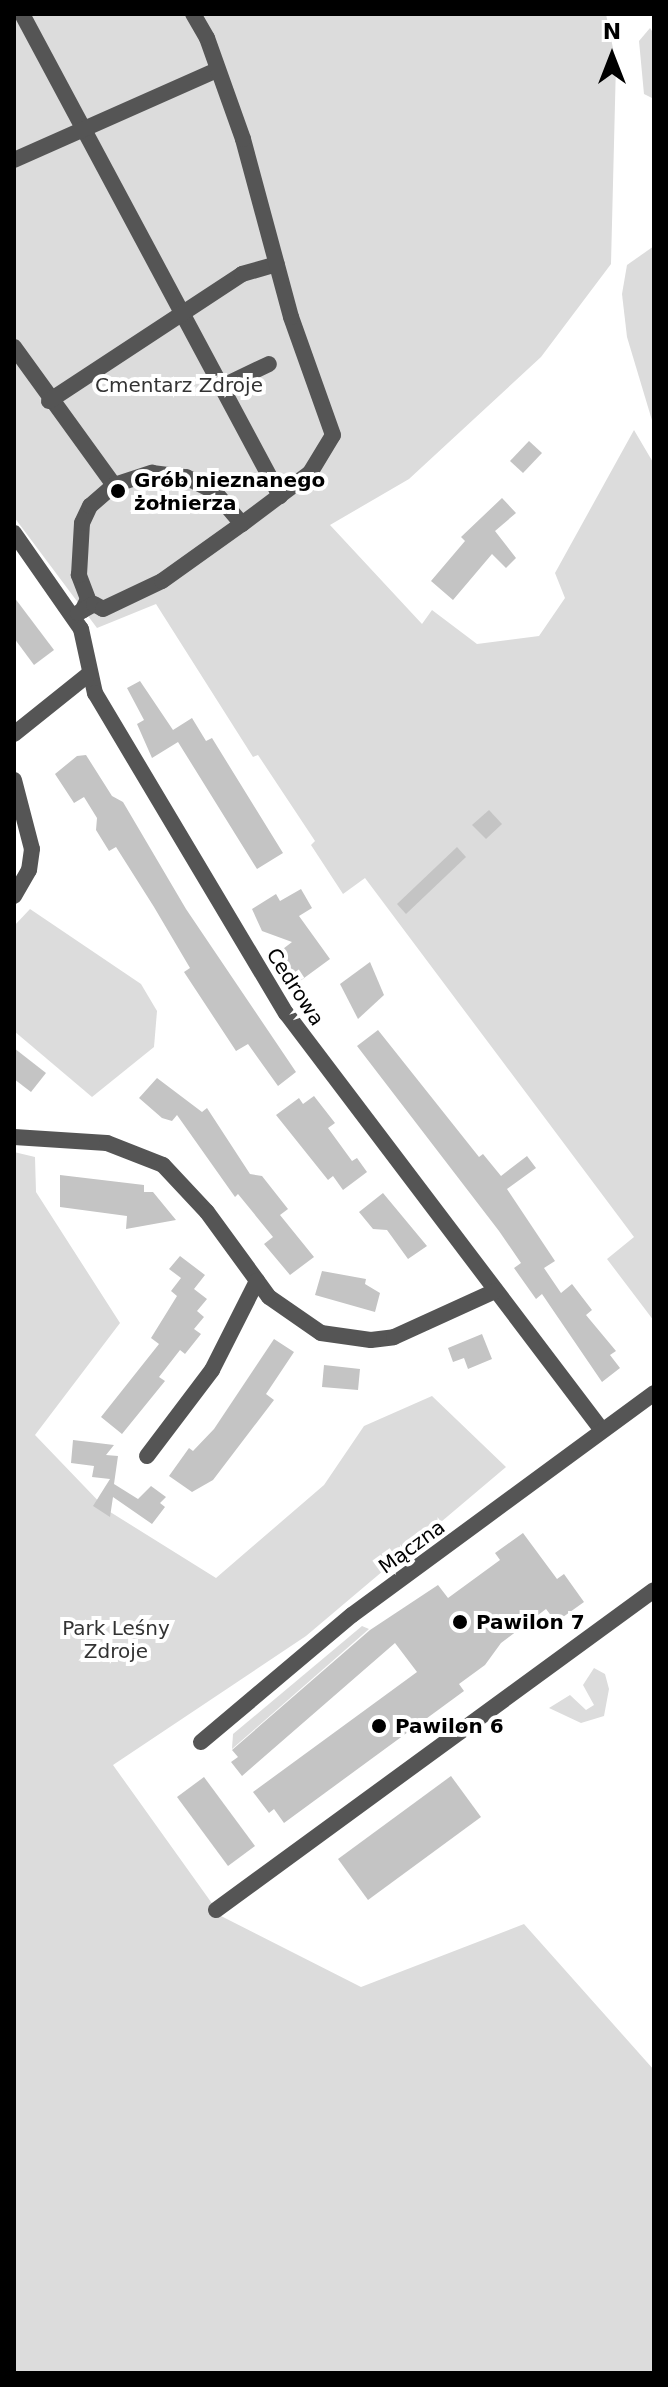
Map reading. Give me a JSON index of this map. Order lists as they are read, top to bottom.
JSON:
{
  "streets": {
    "street": ["Cedrowa", "Mączna"]
  },
  "crossings": [
    ["Cedrowa", "Mączna"]
  ],
  "parks": ["Cmentarz Zdroje", "Park Leśny Zdroje"],
  "places": ["Grób nieznanego żołnierza", "Pawilon 7", "Pawilon 6"],
  "north": "top"
}
